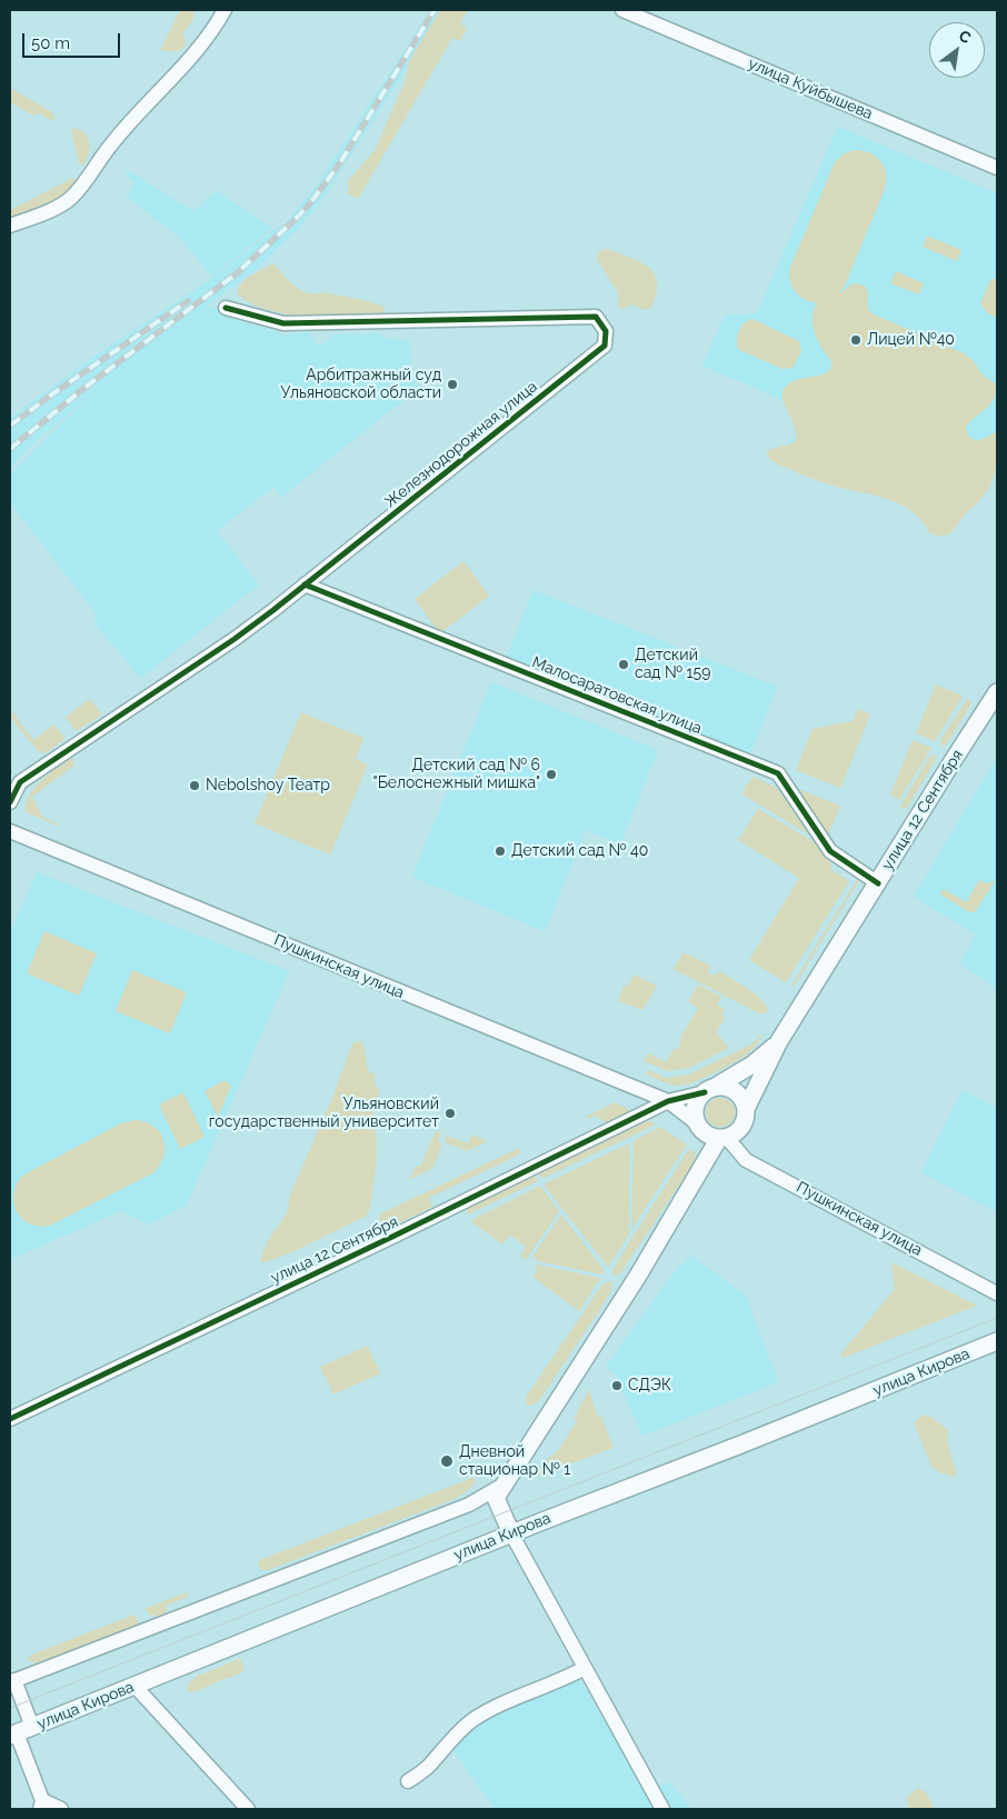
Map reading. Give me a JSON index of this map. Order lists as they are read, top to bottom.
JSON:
{
  "streets": {
    "main road": ["улица 12 Сентября", "улица Кирова"],
    "street": [
      "улица Куйбышева",
      "Железнодорожная улица",
      "Малосаратовская улица",
      "Пушкинская улица"
    ]
  },
  "crossings": [
    ["Железнодорожная улица", "Малосаратовская улица"],
    ["Малосаратовская улица", "улица 12 Сентября"],
    ["улица 12 Сентября", "Пушкинская улица"]
  ],
  "places": [
    "Лицей №40",
    "Арбитражный суд Ульяновской области",
    "Детский сад № 159",
    "Детский сад № 6 \"Белоснежный мишка\"",
    "Nebolshoy Театр",
    "Детский сад № 40",
    "Ульяновский государственный университет",
    "СДЭК",
    "Дневной стационар № 1"
  ],
  "scale_bar": "50 m",
  "north": "top right"
}
